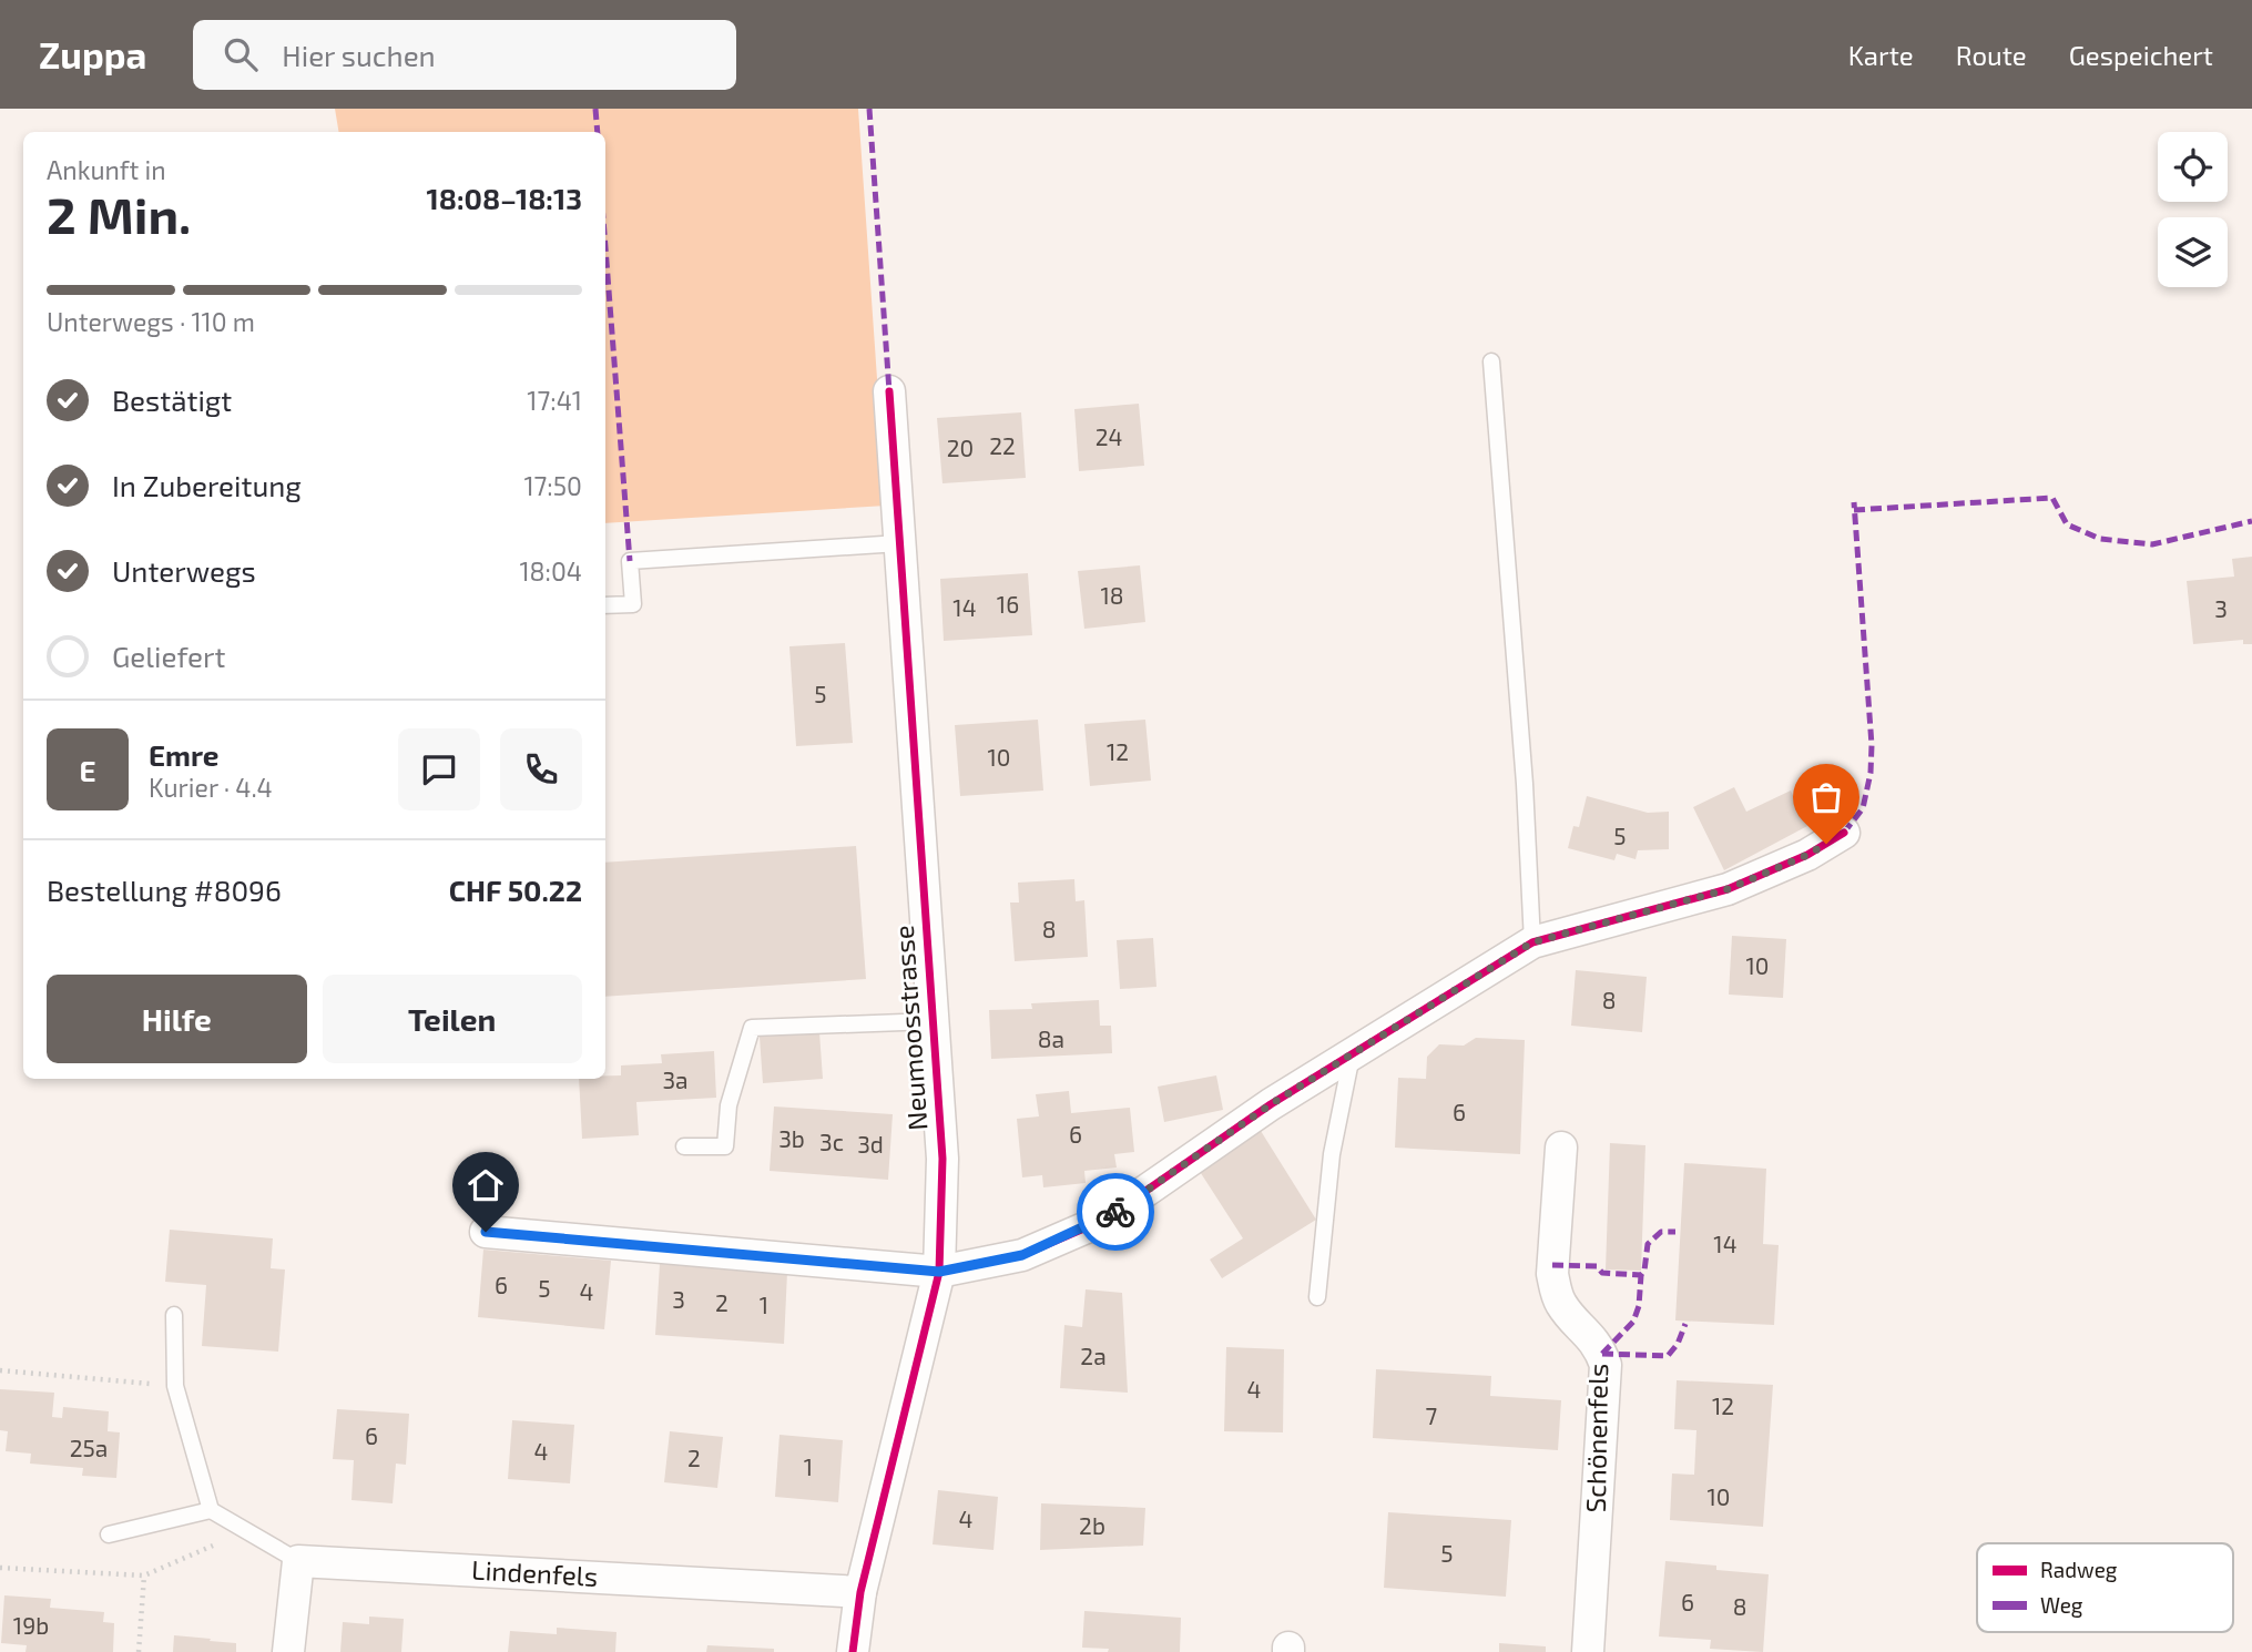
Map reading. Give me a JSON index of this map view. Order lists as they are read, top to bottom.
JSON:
{
  "streets": {
    "street": ["Neumoosstrasse", "Schönenfels", "Lindenfels"]
  },
  "crossings": [
    ["Neumoosstrasse", "Lindenfels"]
  ],
  "house_numbers": [
    "24",
    "22",
    "20",
    "18",
    "16",
    "14",
    "3",
    "5",
    "12",
    "10",
    "5",
    "8",
    "10",
    "8",
    "8a",
    "3a",
    "6",
    "6",
    "3b",
    "3c",
    "3d",
    "14",
    "6",
    "5",
    "4",
    "3",
    "2",
    "1",
    "2a",
    "4",
    "12",
    "7",
    "6",
    "25a",
    "4",
    "2",
    "1",
    "10",
    "4",
    "2b",
    "5",
    "6",
    "8",
    "19b"
  ],
  "legend": ["Radweg", "Weg"],
  "page": {
    "header": "Zuppa",
    "search": "Hier suchen",
    "nav": ["Karte", "Route", "Gespeichert"],
    "heading": ["2 Min.", "Ankunft in", "18:08–18:13"],
    "panel": [
      "Emre",
      "Kurier · 4.4",
      "Bestellung #8096",
      "CHF 50.22"
    ],
    "bar": "Unterwegs · 110 m",
    "list": [
      ["Bestätigt", "17:41"],
      ["In Zubereitung", "17:50"],
      ["Unterwegs", "18:04"],
      "Geliefert"
    ],
    "round": "E",
    "buttons": ["Hilfe", "Teilen"]
  }
}
